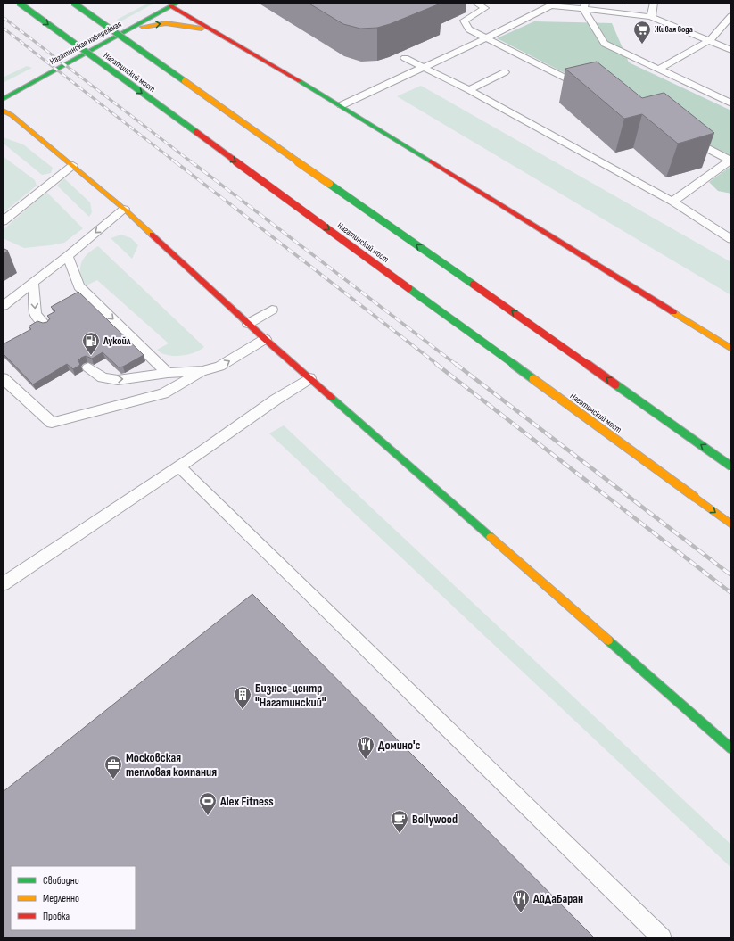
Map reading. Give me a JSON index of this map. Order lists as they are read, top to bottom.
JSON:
{
  "streets": {
    "main road": ["Нагатинская набережная", "Нагатинский мост"]
  },
  "places": {
    "supermarket": ["Живая вода"],
    "fuel station": ["Лукойл"],
    "building": ["Бизнес-центр \"Нагатинский\""],
    "restaurant": ["Домино'c", "АйДаБаран"],
    "office": ["Московская тепловая компания"],
    "sports": ["Alex Fitness"],
    "cafe": ["Bollywood"]
  },
  "legend": ["Свободно", "Медленно", "Пробка"]
}
